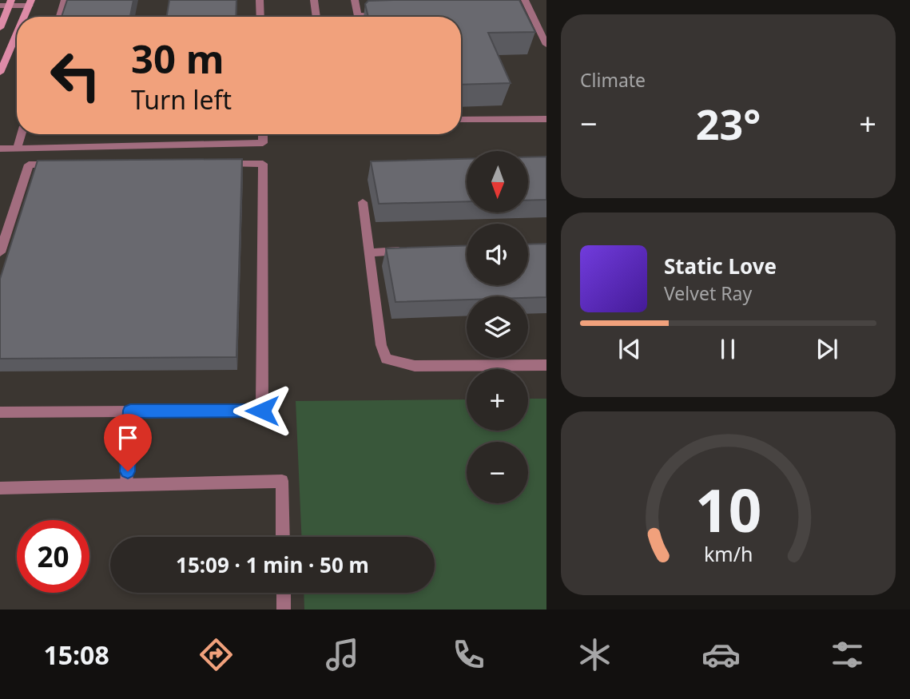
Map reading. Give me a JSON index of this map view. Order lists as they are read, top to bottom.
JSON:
{
  "north": "bottom",
  "page": {
    "tile": "Climate",
    "turn": ["30 m", "Turn left"],
    "heat": ["−", "23°", "+"],
    "map_buttons": ["+", "−"],
    "song": ["Static Love", "Velvet Ray"],
    "limit": "20",
    "trip": "15:09 · 1 min · 50 m",
    "tabs": "15:08",
    "gauge": ["10", "km/h"]
  }
}
